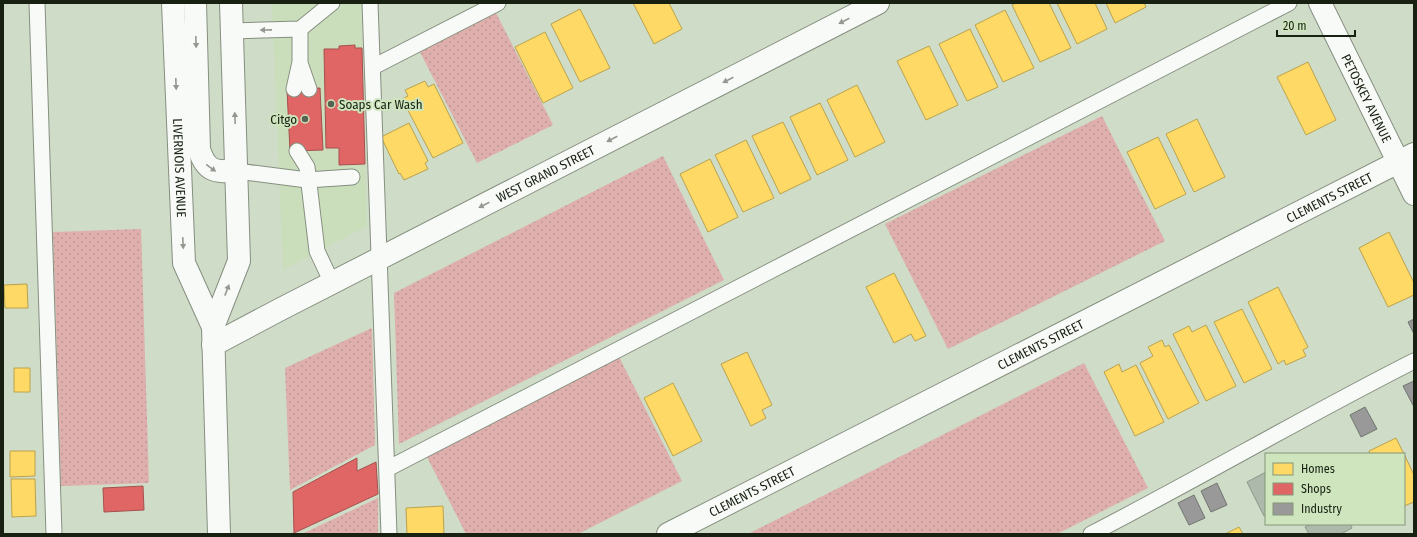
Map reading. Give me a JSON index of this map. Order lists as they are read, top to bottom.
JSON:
{
  "streets": {
    "street": [
      "PETOSKEY AVENUE",
      "LIVERNOIS AVENUE",
      "WEST GRAND STREET",
      "CLEMENTS STREET"
    ]
  },
  "crossings": [
    ["PETOSKEY AVENUE", "CLEMENTS STREET"],
    ["LIVERNOIS AVENUE", "WEST GRAND STREET"]
  ],
  "one_way": ["WEST GRAND STREET"],
  "places": ["Soaps Car Wash", "Citgo"],
  "legend": ["Homes", "Shops", "Industry"],
  "scale_bar": "20 m"
}
